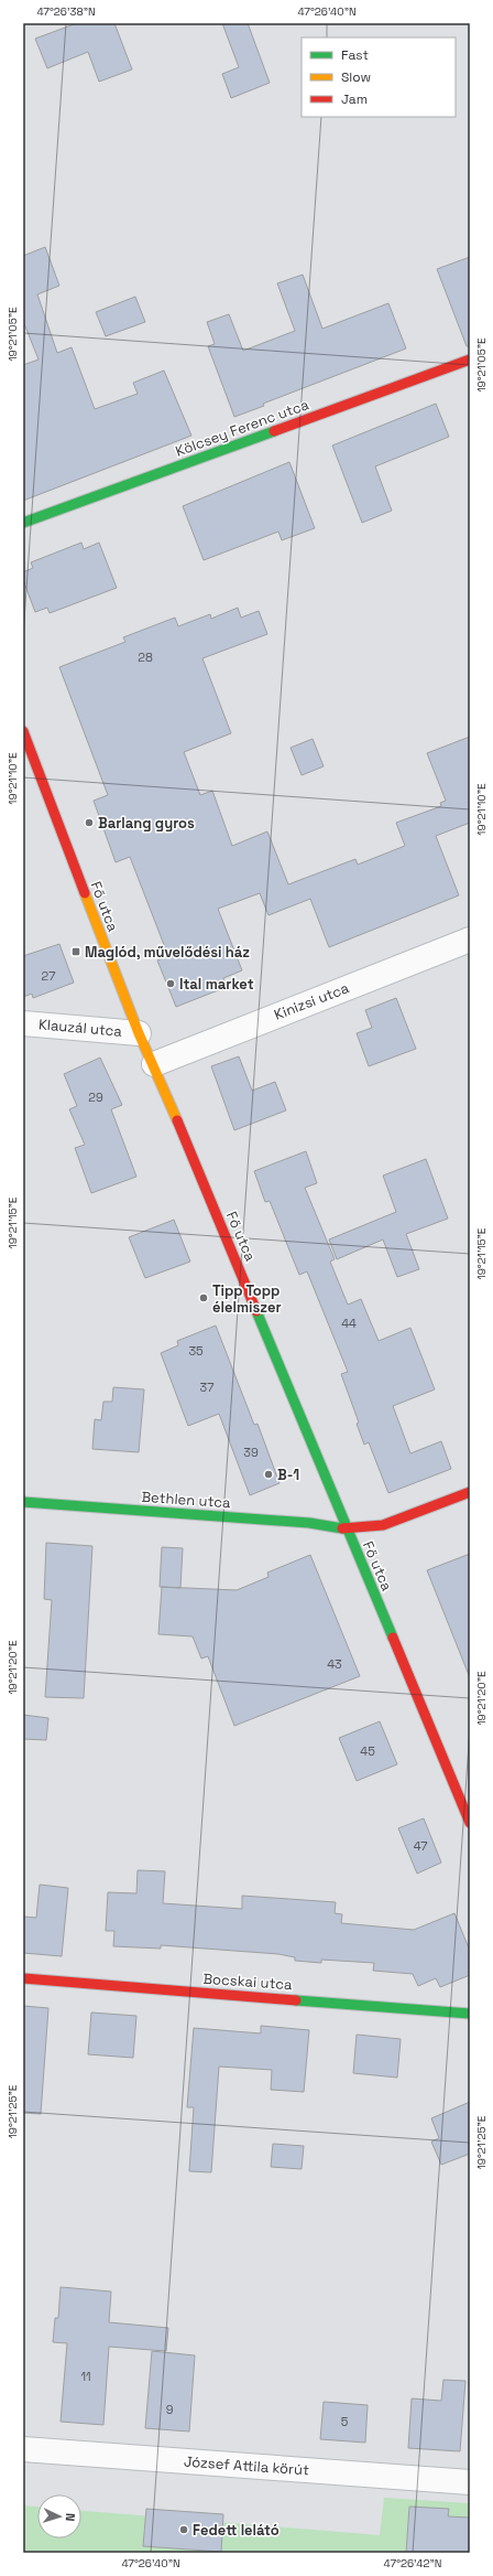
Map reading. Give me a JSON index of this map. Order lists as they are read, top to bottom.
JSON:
{
  "streets": {
    "street": [
      "Kölcsey Ferenc utca",
      "Fő utca",
      "Kinizsi utca",
      "Klauzál utca",
      "Bethlen utca",
      "Bocskai utca",
      "József Attila körút"
    ]
  },
  "crossings": [
    ["Fő utca", "Kinizsi utca"],
    ["Fő utca", "Klauzál utca"],
    ["Fő utca", "Bethlen utca"]
  ],
  "places": {
    "other": [
      "Barlang gyros",
      "Ital market",
      "Tipp Topp élelmiszer",
      "B-1",
      "Fedett lelátó"
    ],
    "transit": ["Maglód, művelődési ház"]
  },
  "house_numbers": [
    "28",
    "27",
    "29",
    "44",
    "35",
    "37",
    "39",
    "43",
    "45",
    "47",
    "11",
    "9",
    "5"
  ],
  "legend": ["Fast", "Slow", "Jam"],
  "north": "right",
  "coordinates": [
    "47°26'38\"N",
    "47°26'40\"N",
    "19°21'05\"E",
    "19°21'10\"E",
    "19°21'15\"E",
    "19°21'20\"E",
    "19°21'25\"E",
    "47°26'42\"N"
  ]
}
